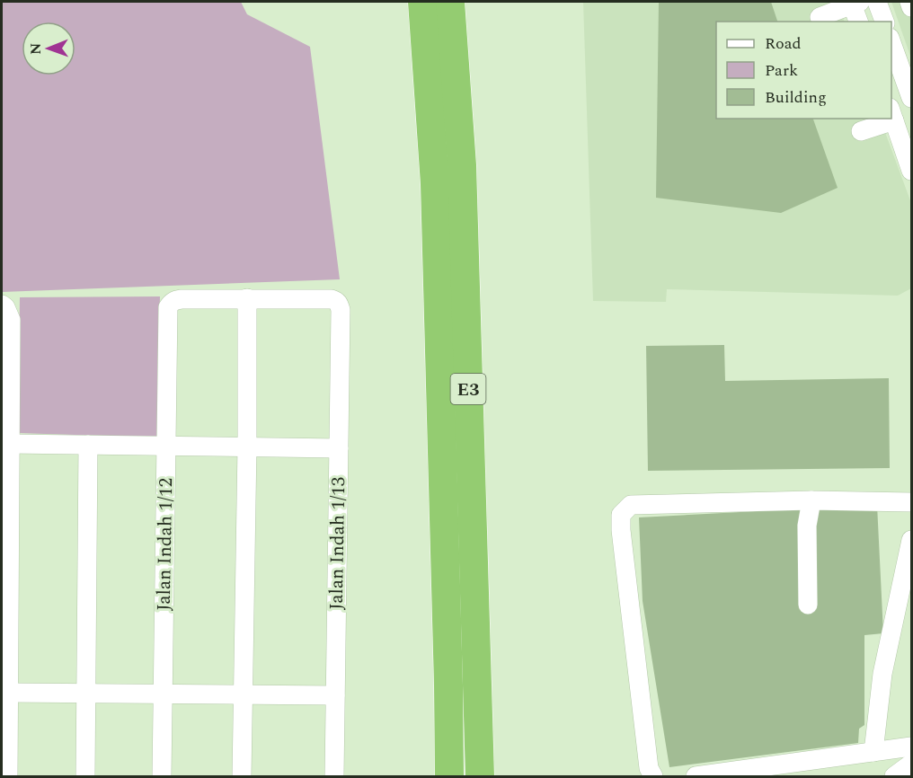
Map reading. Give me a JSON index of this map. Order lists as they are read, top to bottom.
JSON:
{
  "streets": {
    "highway": ["E3"],
    "street": ["Jalan Indah 1/13", "Jalan Indah 1/12"]
  },
  "crossings": [
    ["Jalan Indah 1/13", "Jalan Indah 1/12"]
  ],
  "legend": ["Road", "Park", "Building"],
  "north": "left"
}
